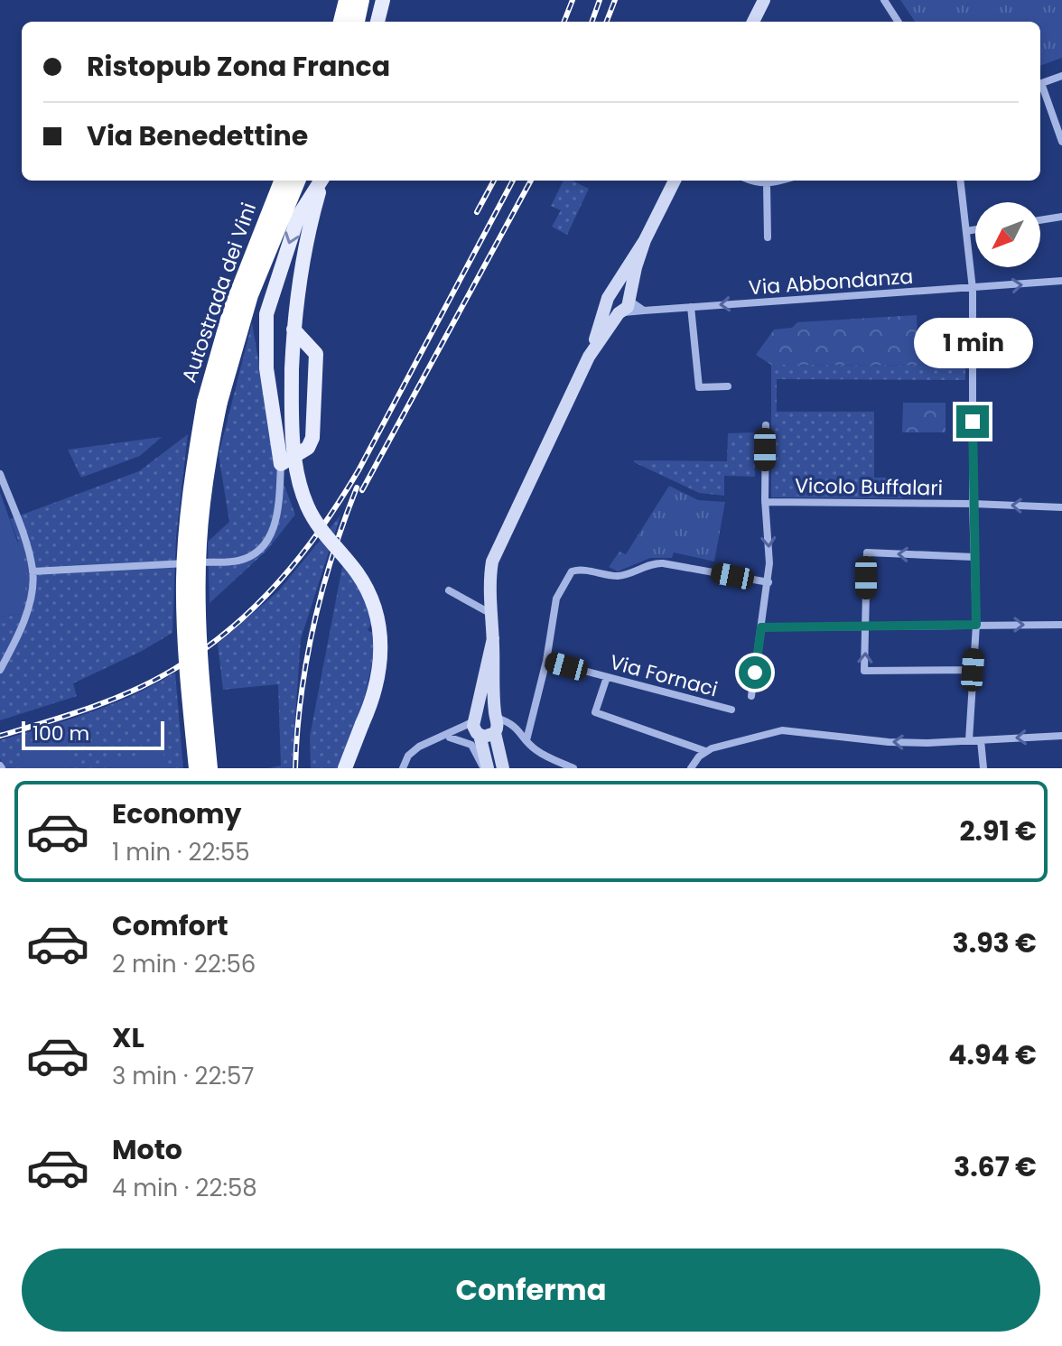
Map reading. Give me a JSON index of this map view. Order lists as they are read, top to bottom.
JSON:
{
  "streets": {
    "highway": ["Autostrada dei Vini"],
    "street": ["Via Abbondanza", "Vicolo Buffalari", "Via Fornaci"]
  },
  "scale_bar": "100 m",
  "north": "bottom left",
  "page": {
    "banner": ["Ristopub Zona Franca", "Via Benedettine"],
    "bubble": "1 min",
    "scale": "100 m",
    "list": [
      {
        "name": "Economy",
        "note": "1 min · 22:55",
        "value": "2.91 €"
      },
      {
        "name": "Comfort",
        "note": "2 min · 22:56",
        "value": "3.93 €"
      },
      {
        "name": "XL",
        "note": "3 min · 22:57",
        "value": "4.94 €"
      },
      {
        "name": "Moto",
        "note": "4 min · 22:58",
        "value": "3.67 €"
      }
    ],
    "buttons": "Conferma"
  }
}
